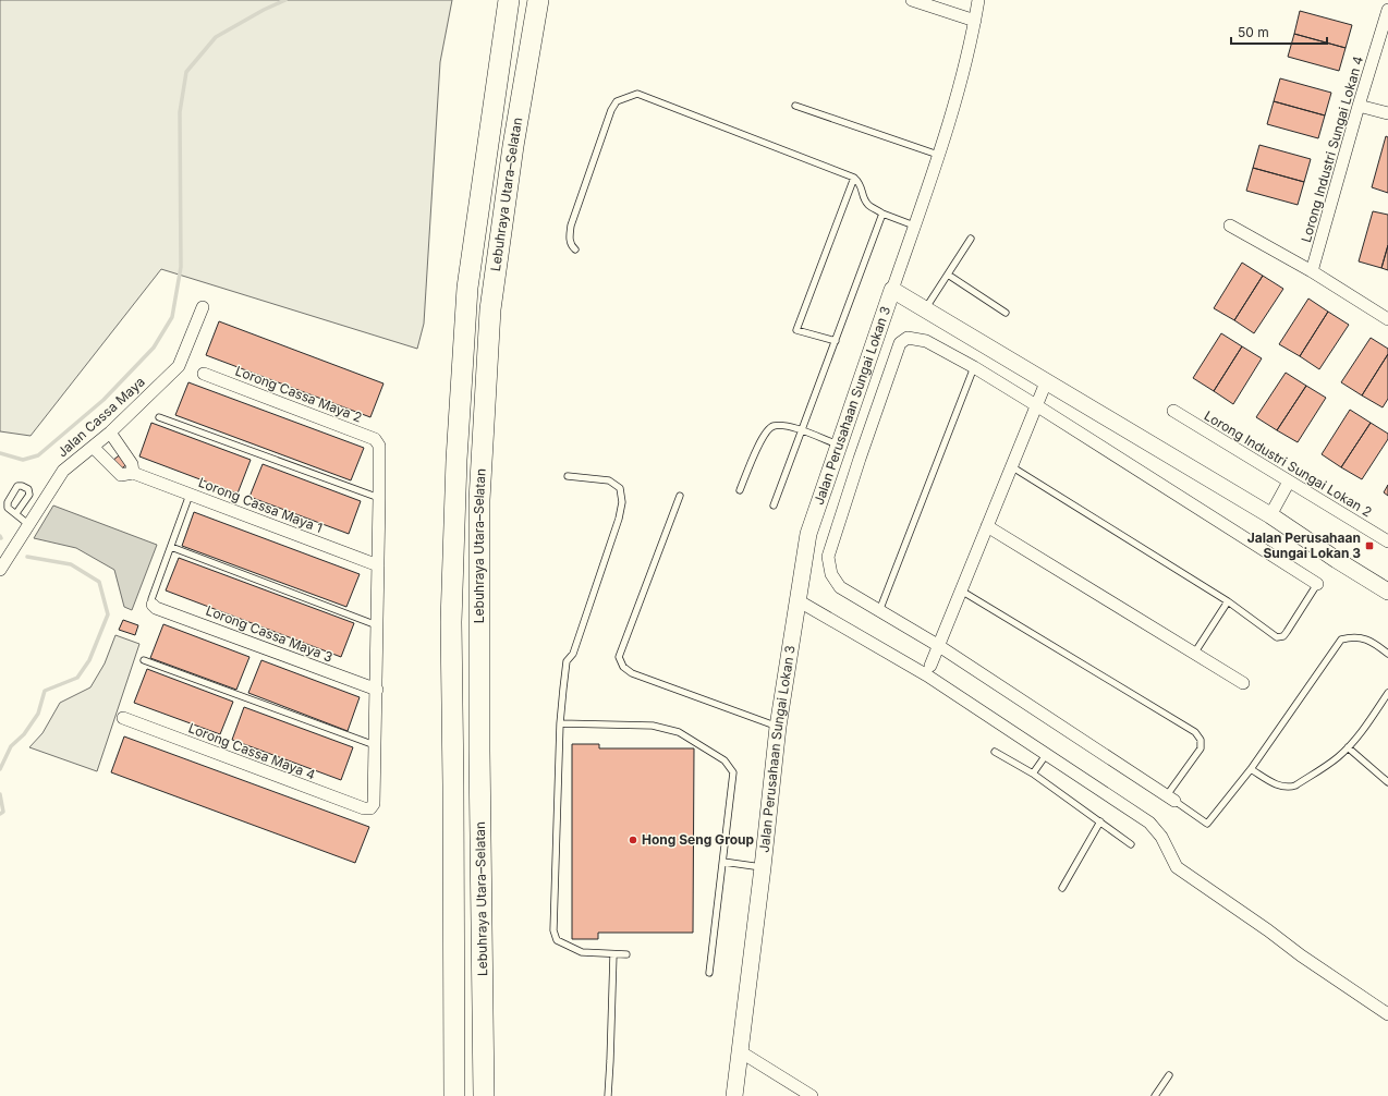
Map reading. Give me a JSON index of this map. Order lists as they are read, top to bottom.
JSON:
{
  "streets": {
    "highway": ["Lebuhraya Utara–Selatan"],
    "main road": ["Jalan Perusahaan Sungai Lokan 3"],
    "street": [
      "Lorong Industri Sungai Lokan 4",
      "Lorong Cassa Maya 2",
      "Jalan Cassa Maya",
      "Lorong Industri Sungai Lokan 2",
      "Lorong Cassa Maya 1",
      "Lorong Cassa Maya 3",
      "Lorong Cassa Maya 4"
    ]
  },
  "crossings": [
    ["Jalan Cassa Maya", "Lorong Cassa Maya 1"]
  ],
  "places": {
    "transit": ["Jalan Perusahaan Sungai Lokan 3"],
    "other": ["Hong Seng Group"]
  },
  "scale_bar": "50 m"
}
